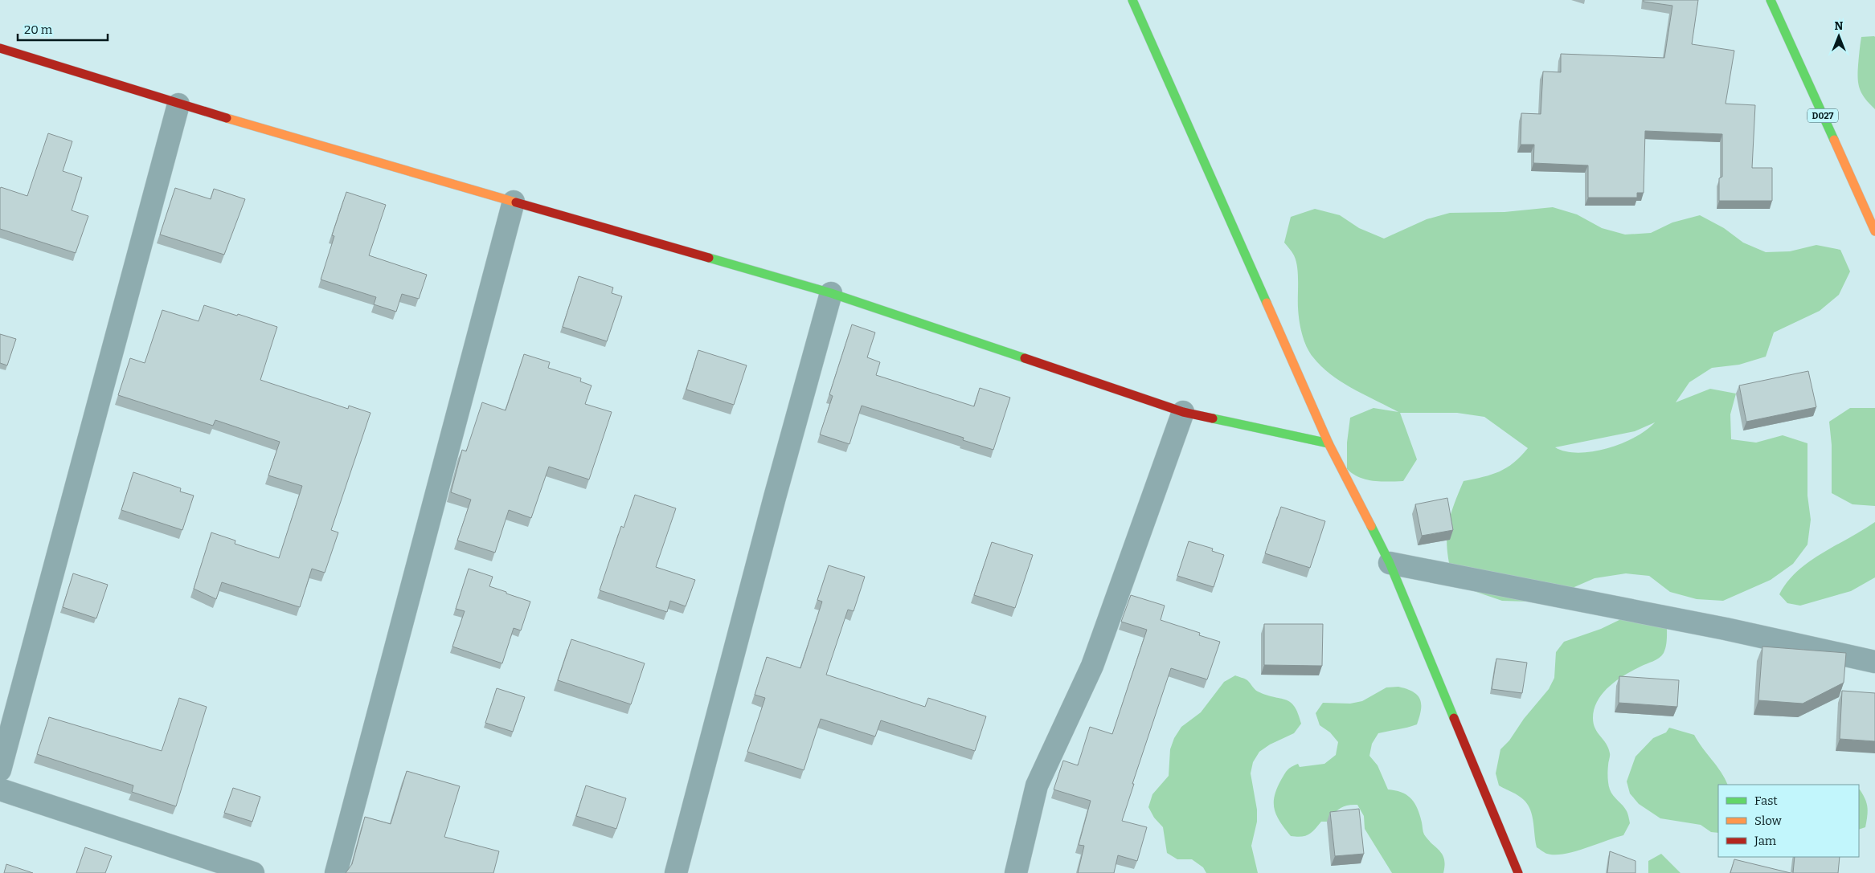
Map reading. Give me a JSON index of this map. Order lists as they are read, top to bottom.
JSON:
{
  "streets": {
    "street": ["D027"]
  },
  "legend": ["Fast", "Slow", "Jam"],
  "scale_bar": "20 m",
  "north": "top"
}
